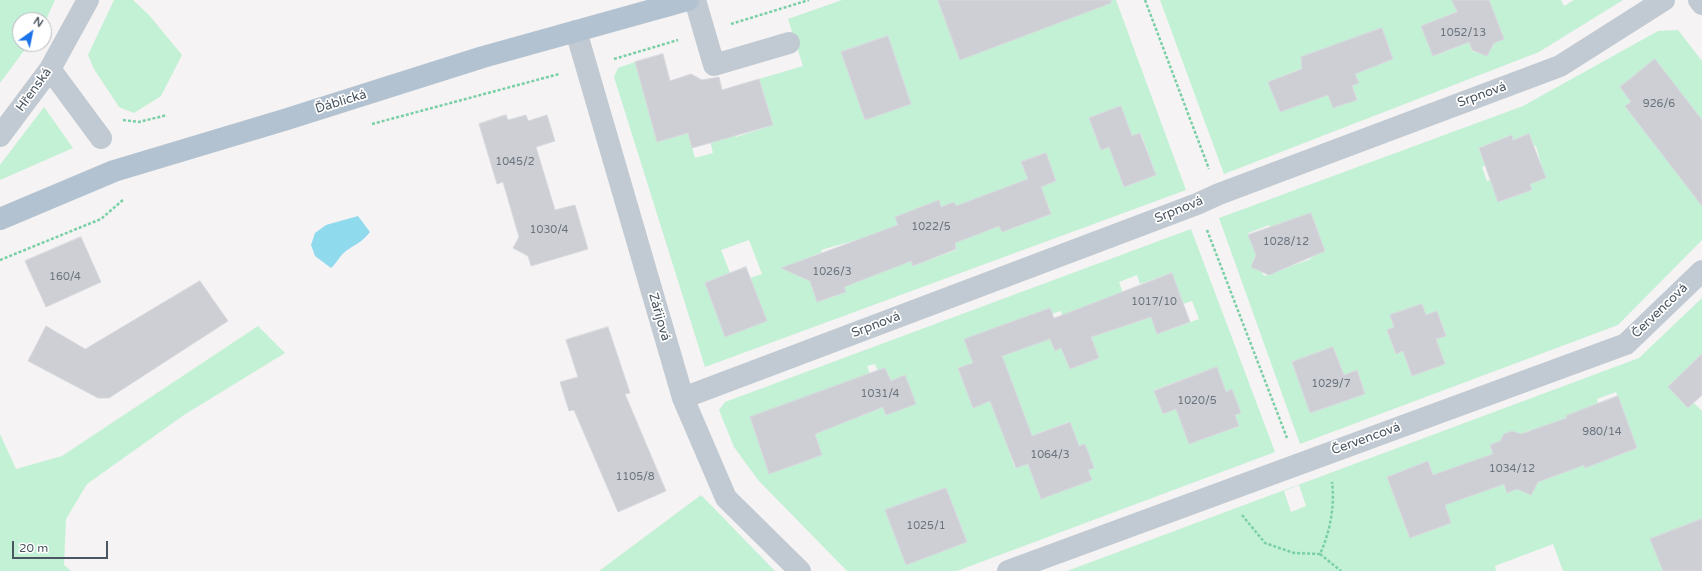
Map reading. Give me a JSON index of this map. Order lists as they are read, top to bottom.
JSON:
{
  "streets": {
    "main road": ["Ďáblická"],
    "street": [
      "Hřenská",
      "Srpnová",
      "Červencová",
      "Zářijová"
    ]
  },
  "crossings": [
    ["Srpnová", "Zářijová"],
    ["Ďáblická", "Zářijová"]
  ],
  "house_numbers": [
    "1052/13",
    "926/6",
    "1045/2",
    "1022/5",
    "1030/4",
    "1028/12",
    "1026/3",
    "160/4",
    "1017/10",
    "1029/7",
    "1031/4",
    "1020/5",
    "980/14",
    "1064/3",
    "1034/12",
    "1105/8",
    "1025/1"
  ],
  "scale_bar": "20 m",
  "north": "top right"
}
